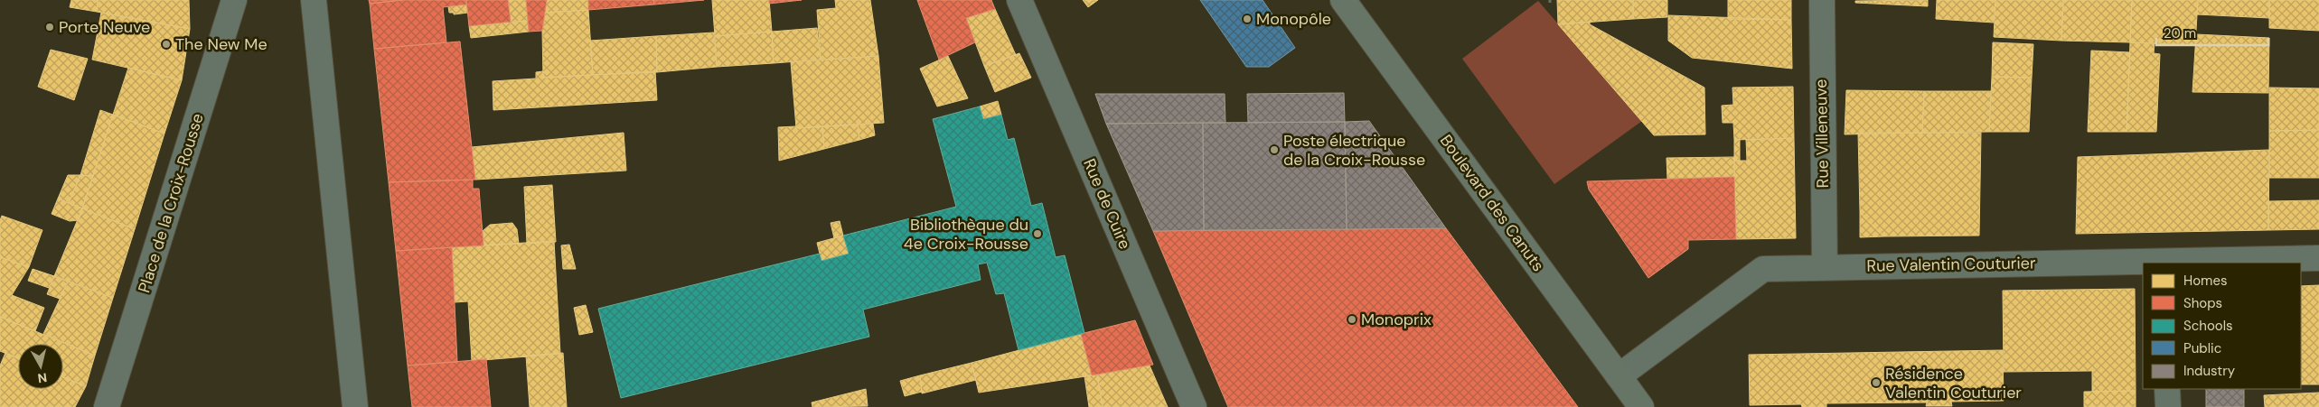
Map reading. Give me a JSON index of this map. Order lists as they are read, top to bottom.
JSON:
{
  "streets": {
    "main road": ["Boulevard des Canuts"],
    "street": [
      "Rue Villeneuve",
      "Place de la Croix-Rousse",
      "Rue de Cuire",
      "Rue Valentin Couturier"
    ]
  },
  "crossings": [
    ["Rue Villeneuve", "Rue Valentin Couturier"],
    ["Boulevard des Canuts", "Rue Valentin Couturier"]
  ],
  "places": [
    "Monopôle",
    "Porte Neuve",
    "The New Me",
    "Poste électrique de la Croix-Rousse",
    "Bibliothèque du 4e Croix-Rousse",
    "Monoprix",
    "Résidence Valentin Couturier"
  ],
  "legend": [
    "Homes",
    "Shops",
    "Schools",
    "Public",
    "Industry"
  ],
  "scale_bar": "20 m",
  "north": "bottom"
}
